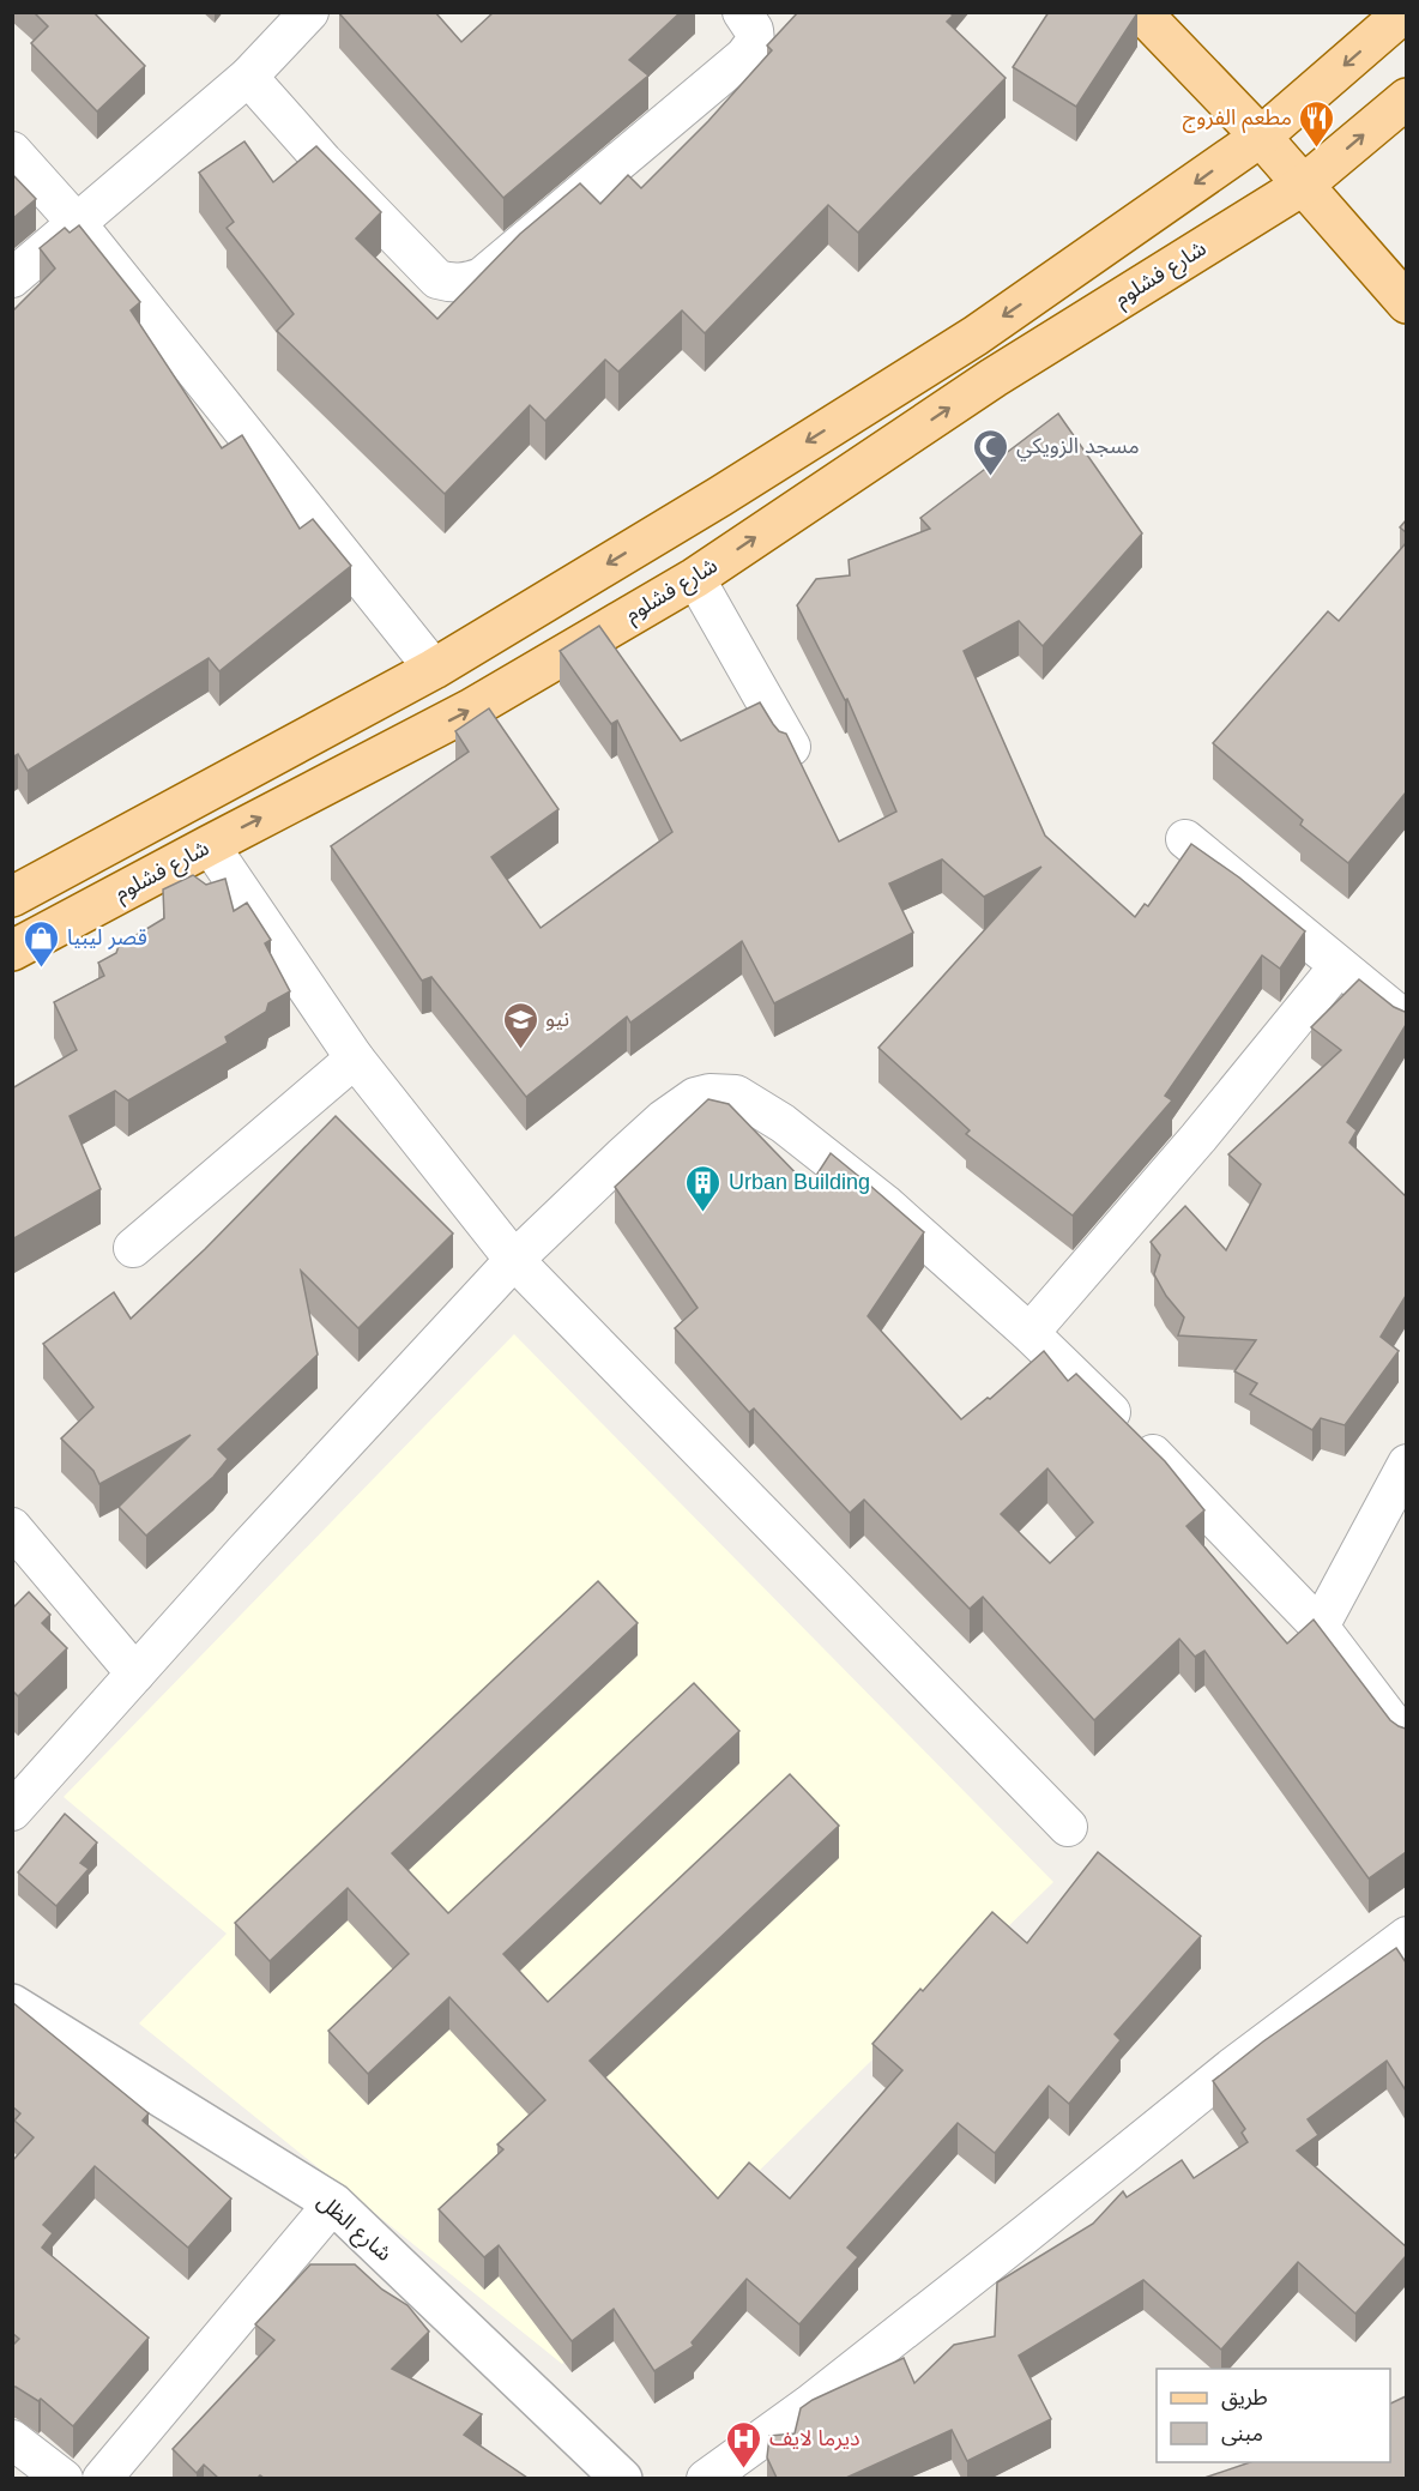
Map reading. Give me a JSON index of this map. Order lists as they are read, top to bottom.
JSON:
{
  "streets": {
    "main road": ["شارع فشلوم"],
    "street": ["شارع الظل"]
  },
  "places": {
    "restaurant": ["مطعم الفروج"],
    "mosque": ["مسجد الزويكي"],
    "shop": ["قصر ليبيا"],
    "school or university": ["نيو"],
    "building": ["Urban Building"],
    "hospital": ["ديرما لايف"]
  },
  "legend": ["طريق", "مبنى"]
}
